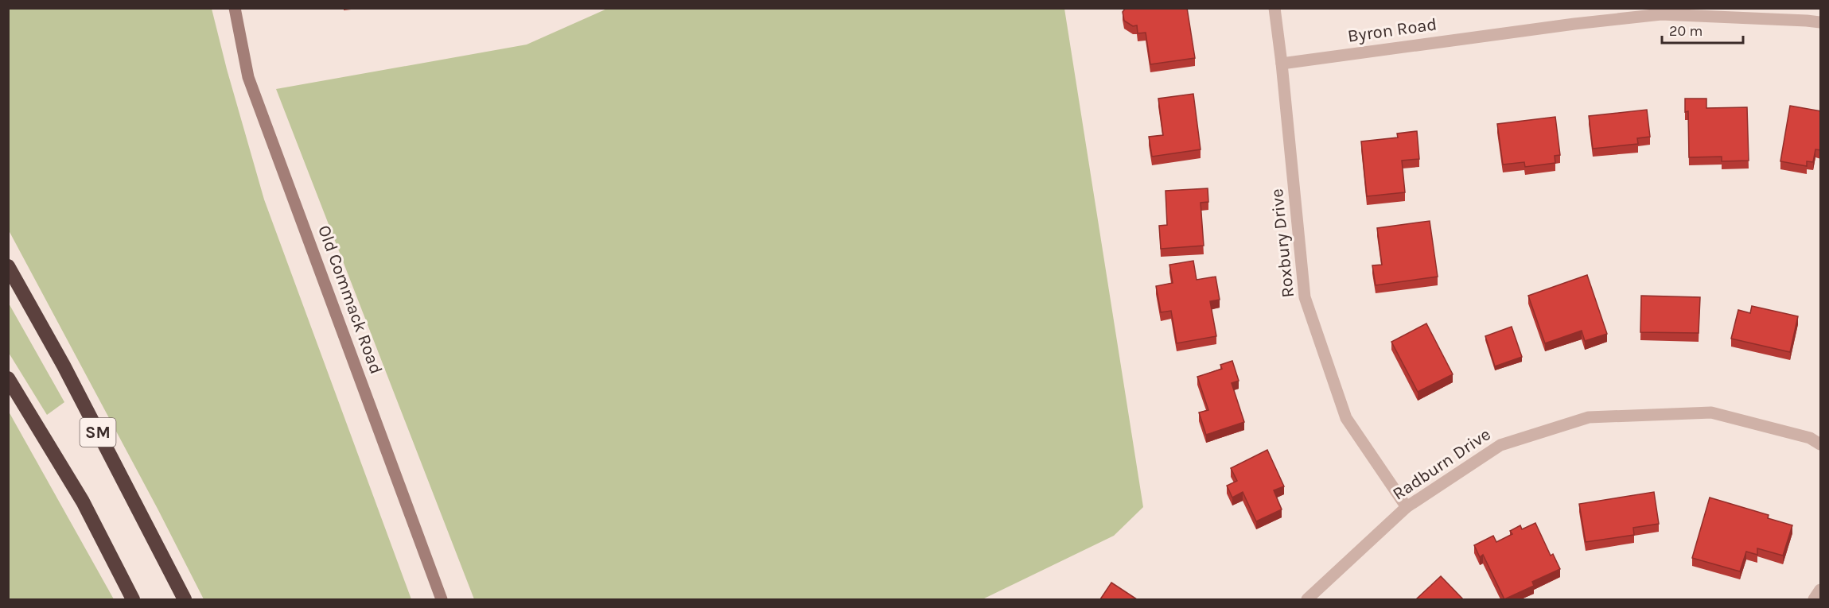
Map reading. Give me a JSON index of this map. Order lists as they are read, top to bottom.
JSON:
{
  "streets": {
    "highway": ["SM"],
    "street": [
      "Byron Road",
      "Roxbury Drive",
      "Old Commack Road",
      "Radburn Drive"
    ]
  },
  "crossings": [
    ["Byron Road", "Roxbury Drive"],
    ["Roxbury Drive", "Radburn Drive"]
  ],
  "scale_bar": "20 m"
}
